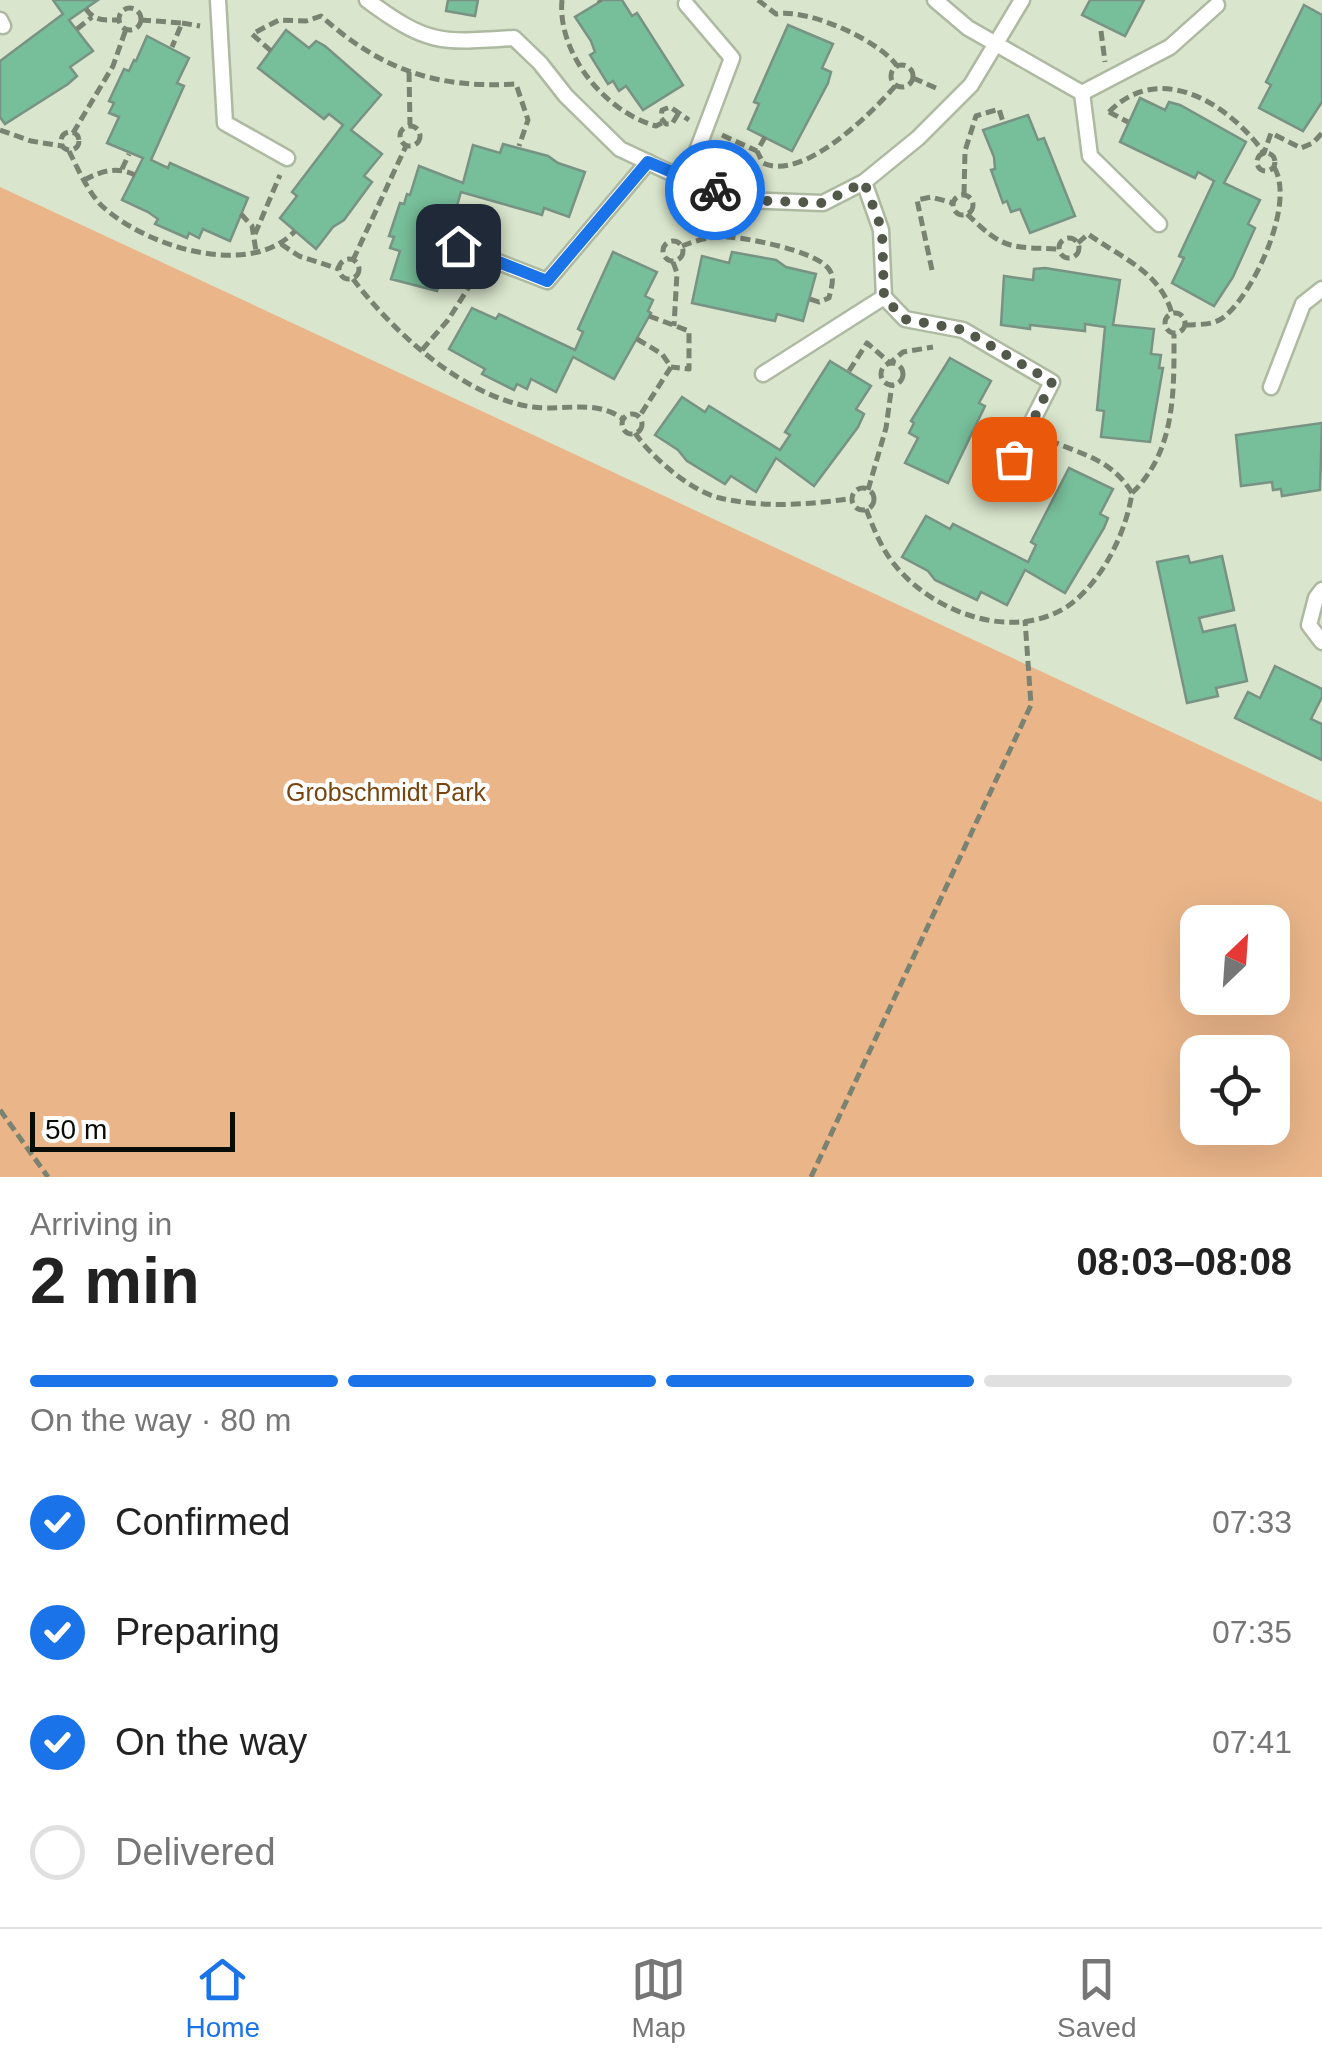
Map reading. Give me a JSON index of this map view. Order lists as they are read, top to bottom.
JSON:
{
  "parks": ["Grobschmidt Park"],
  "scale_bar": "50 m",
  "north": "top right",
  "page": {
    "scale": "50 m",
    "heading": ["2 min", "Arriving in", "08:03–08:08"],
    "bar": "On the way · 80 m",
    "list": [
      ["Confirmed", "07:33"],
      ["Preparing", "07:35"],
      ["On the way", "07:41"],
      "Delivered"
    ],
    "tabs": ["Home", "Map", "Saved"]
  }
}
